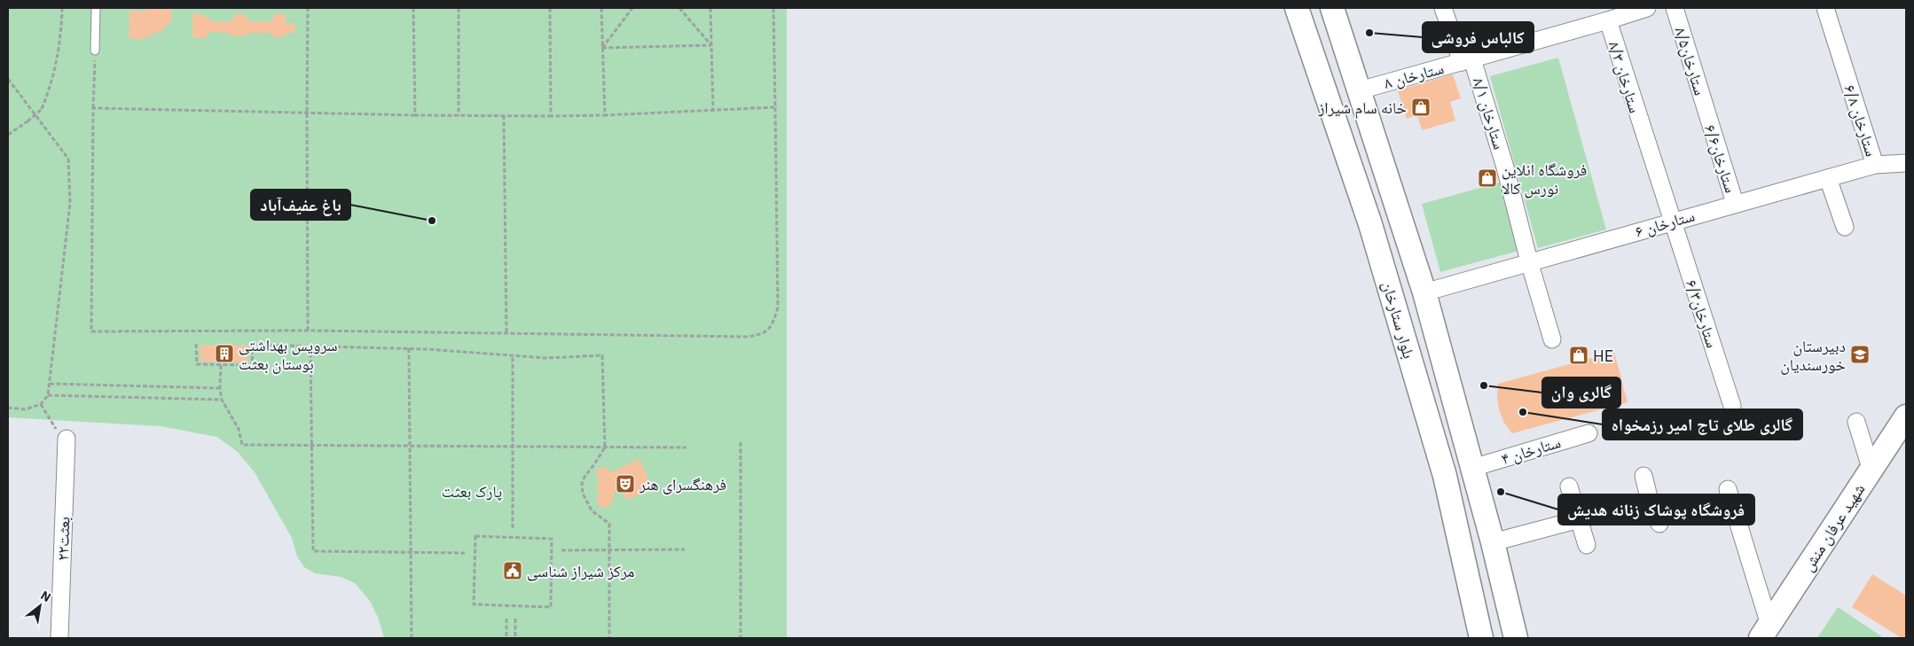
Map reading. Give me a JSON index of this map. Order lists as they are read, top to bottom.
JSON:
{
  "streets": {
    "main road": ["بلوار ستارخان", "شهید عرفان منش"],
    "street": [
      "ستارخان۸/۵",
      "ستارخان ۸",
      "ستارخان ۸/۳",
      "ستارخان ۸/۱",
      "ستارخان ۶/۸",
      "ستارخان۶/۶",
      "ستارخان ۶",
      "ستارخان۶/۳",
      "۴ ستارخان",
      "بعثت۲۲"
    ]
  },
  "crossings": [
    ["ستارخان۸/۵", "ستارخان۶/۶"],
    ["ستارخان ۸", "ستارخان ۸/۳"],
    ["ستارخان ۸", "ستارخان ۸/۱"],
    ["ستارخان ۸", "بلوار ستارخان"],
    ["ستارخان ۸/۳", "ستارخان ۶"],
    ["ستارخان ۸/۳", "ستارخان۶/۳"],
    ["ستارخان ۸/۱", "ستارخان ۶"],
    ["ستارخان ۶/۸", "ستارخان ۶"],
    ["ستارخان۶/۶", "ستارخان ۶"],
    ["ستارخان ۶", "ستارخان۶/۳"],
    ["ستارخان ۶", "بلوار ستارخان"],
    ["بلوار ستارخان", "۴ ستارخان"]
  ],
  "parks": ["پارک بعثت"],
  "places": {
    "other": [
      "کالباس فروشی",
      "باغ عفیف‌آباد",
      "گالری وان",
      "گالری طلای تاج امیر رزمخواه",
      "فروشگاه پوشاک زنانه هدیش"
    ],
    "shop": ["خانه سام شیراز", "فروشگاه انلاین نورس کالا", "HE"],
    "building": ["سرویس بهداشتی بوستان بعثت"],
    "school or university": ["دبیرستان خورسندیان"],
    "theatre": ["فرهنگسرای هنر"],
    "public building": ["مرکز شیراز شناسی"]
  },
  "north": "top right"
}
